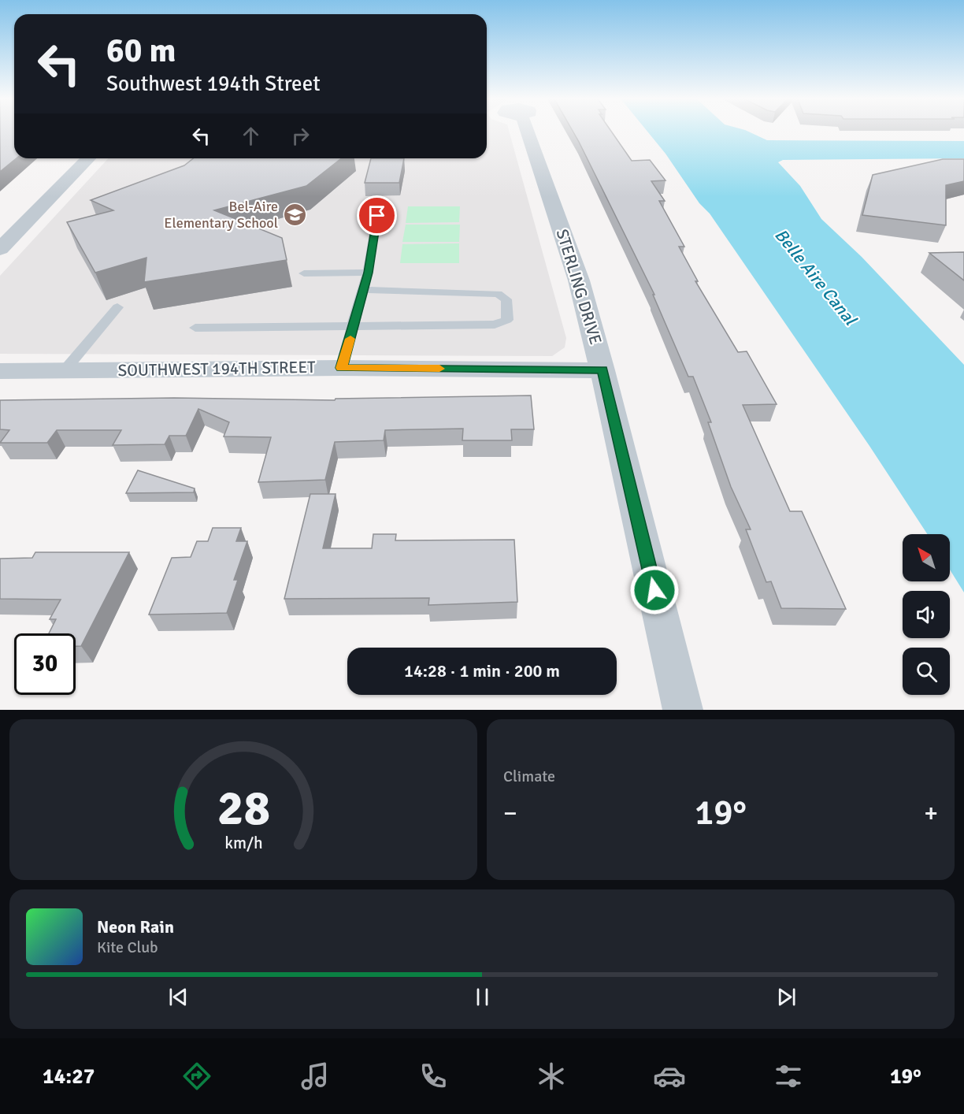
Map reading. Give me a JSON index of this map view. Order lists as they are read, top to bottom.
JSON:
{
  "streets": {
    "street": ["STERLING DRIVE", "SOUTHWEST 194TH STREET"]
  },
  "crossings": [
    ["STERLING DRIVE", "SOUTHWEST 194TH STREET"]
  ],
  "water": ["Belle Aire Canal"],
  "places": {
    "school or university": ["Bel-Aire Elementary School"]
  },
  "north": "top left",
  "page": {
    "turn": ["60 m", "Southwest 194th Street"],
    "limit": "30",
    "trip": "14:28 · 1 min · 200 m",
    "tile": "Climate",
    "heat": ["−", "19°", "+"],
    "song": ["Neon Rain", "Kite Club"],
    "tabs": ["14:27", "19°"],
    "gauge": ["28", "km/h"]
  }
}
